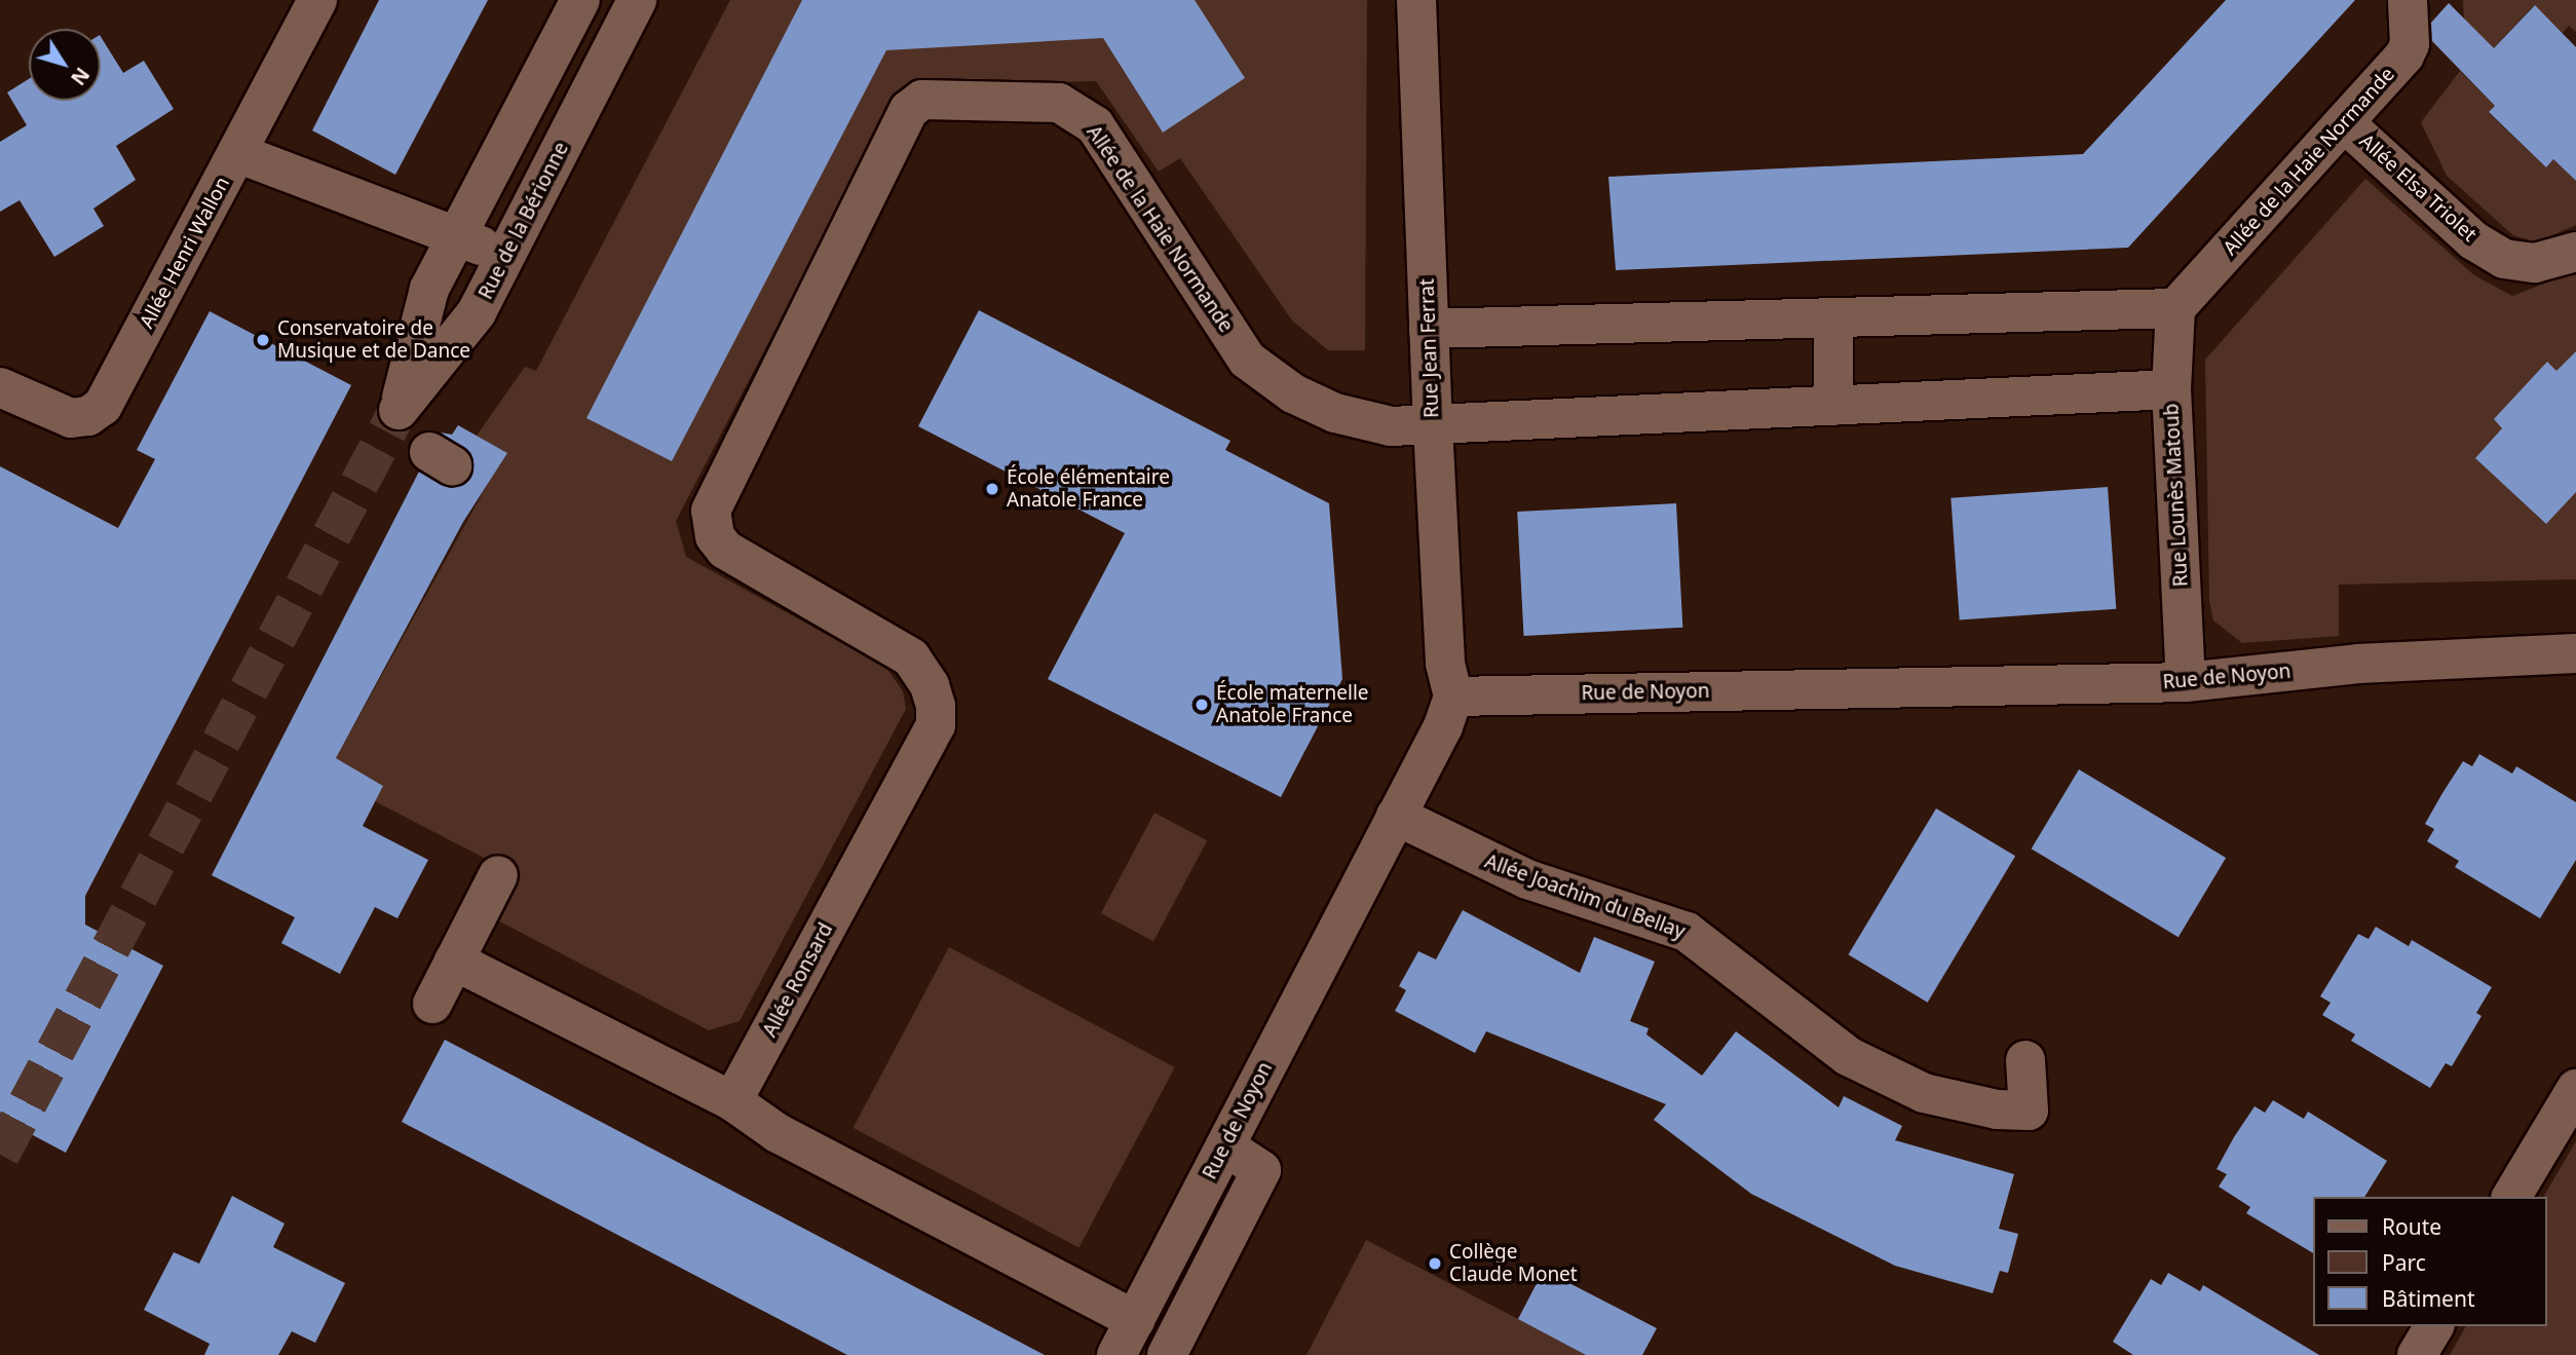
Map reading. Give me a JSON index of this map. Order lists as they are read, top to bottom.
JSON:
{
  "streets": {
    "street": [
      "Allée de la Haie Normande",
      "Allée Elsa Triolet",
      "Rue de la Bérionne",
      "Allée Henri Wallon",
      "Rue Jean Ferrat",
      "Rue Lounès Matoub",
      "Rue de Noyon",
      "Allée Joachim du Bellay",
      "Allée Ronsard"
    ]
  },
  "crossings": [
    ["Allée de la Haie Normande", "Allée Elsa Triolet"],
    ["Allée de la Haie Normande", "Rue Jean Ferrat"],
    ["Allée de la Haie Normande", "Rue Lounès Matoub"],
    ["Allée de la Haie Normande", "Allée Ronsard"],
    ["Rue Jean Ferrat", "Rue de Noyon"],
    ["Rue Lounès Matoub", "Rue de Noyon"],
    ["Rue de Noyon", "Allée Joachim du Bellay"]
  ],
  "places": [
    "Conservatoire de Musique et de Dance",
    "École élémentaire Anatole France",
    "École maternelle Anatole France",
    "Collège Claude Monet"
  ],
  "legend": ["Route", "Parc", "Bâtiment"],
  "north": "bottom right"
}
